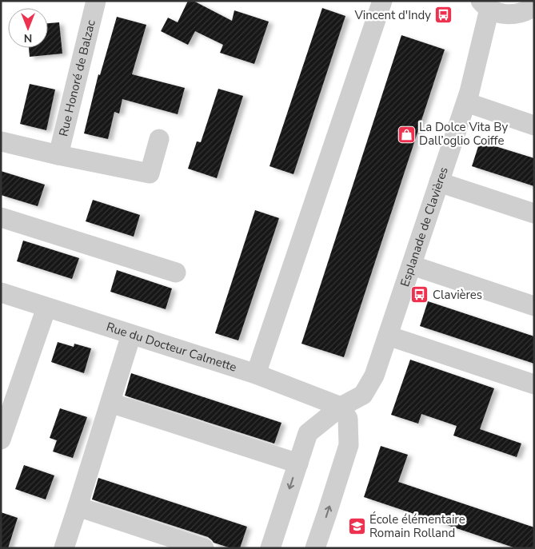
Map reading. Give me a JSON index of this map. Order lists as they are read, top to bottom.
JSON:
{
  "streets": {
    "street": ["Rue Honoré de Balzac", "Esplanade de Clavières", "Rue du Docteur Calmette"]
  },
  "crossings": [
    ["Esplanade de Clavières", "Rue du Docteur Calmette"]
  ],
  "places": {
    "bus stop": ["Vincent d'Indy", "Clavières"],
    "shop": ["La Dolce Vita By Dall’oglio Coiffe"],
    "school or university": ["École élémentaire Romain Rolland"]
  },
  "north": "bottom"
}
